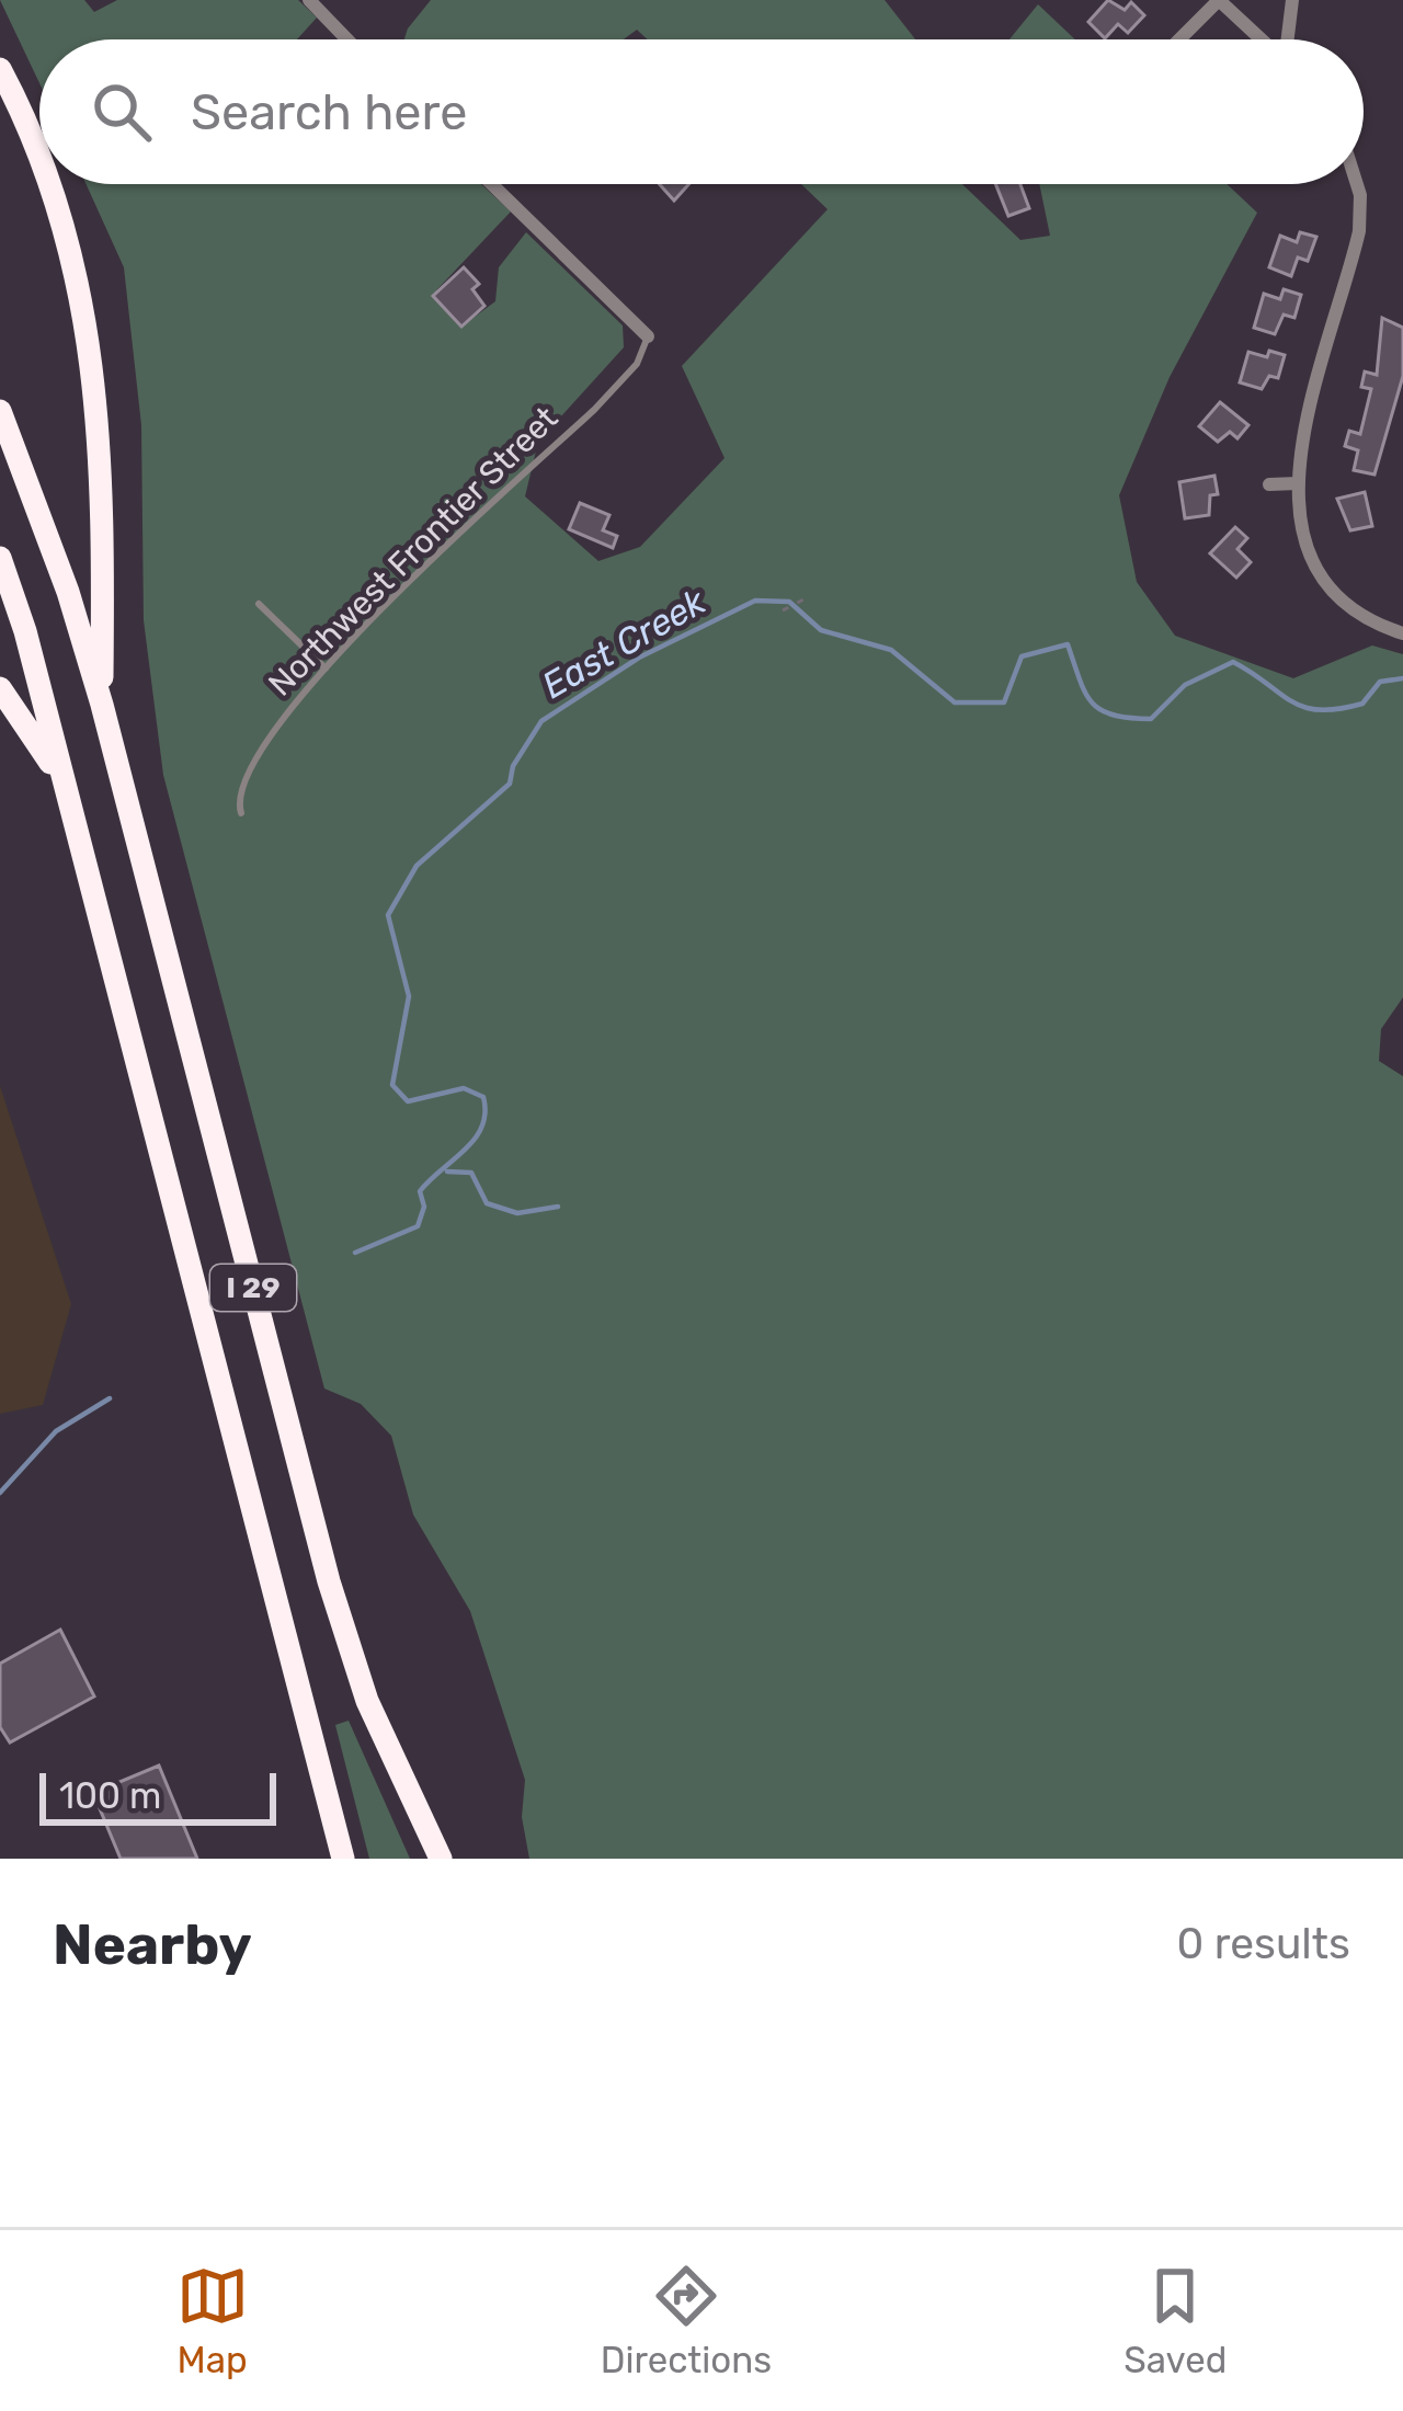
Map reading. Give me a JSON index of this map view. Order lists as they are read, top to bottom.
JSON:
{
  "streets": {
    "highway": ["I 29"],
    "lane": ["Northwest Frontier Street"]
  },
  "water": ["East Creek"],
  "scale_bar": "100 m",
  "page": {
    "search": "Search here",
    "scale": "100 m",
    "heading": ["Nearby", "0 results"],
    "nav": ["Map", "Directions", "Saved"]
  }
}
